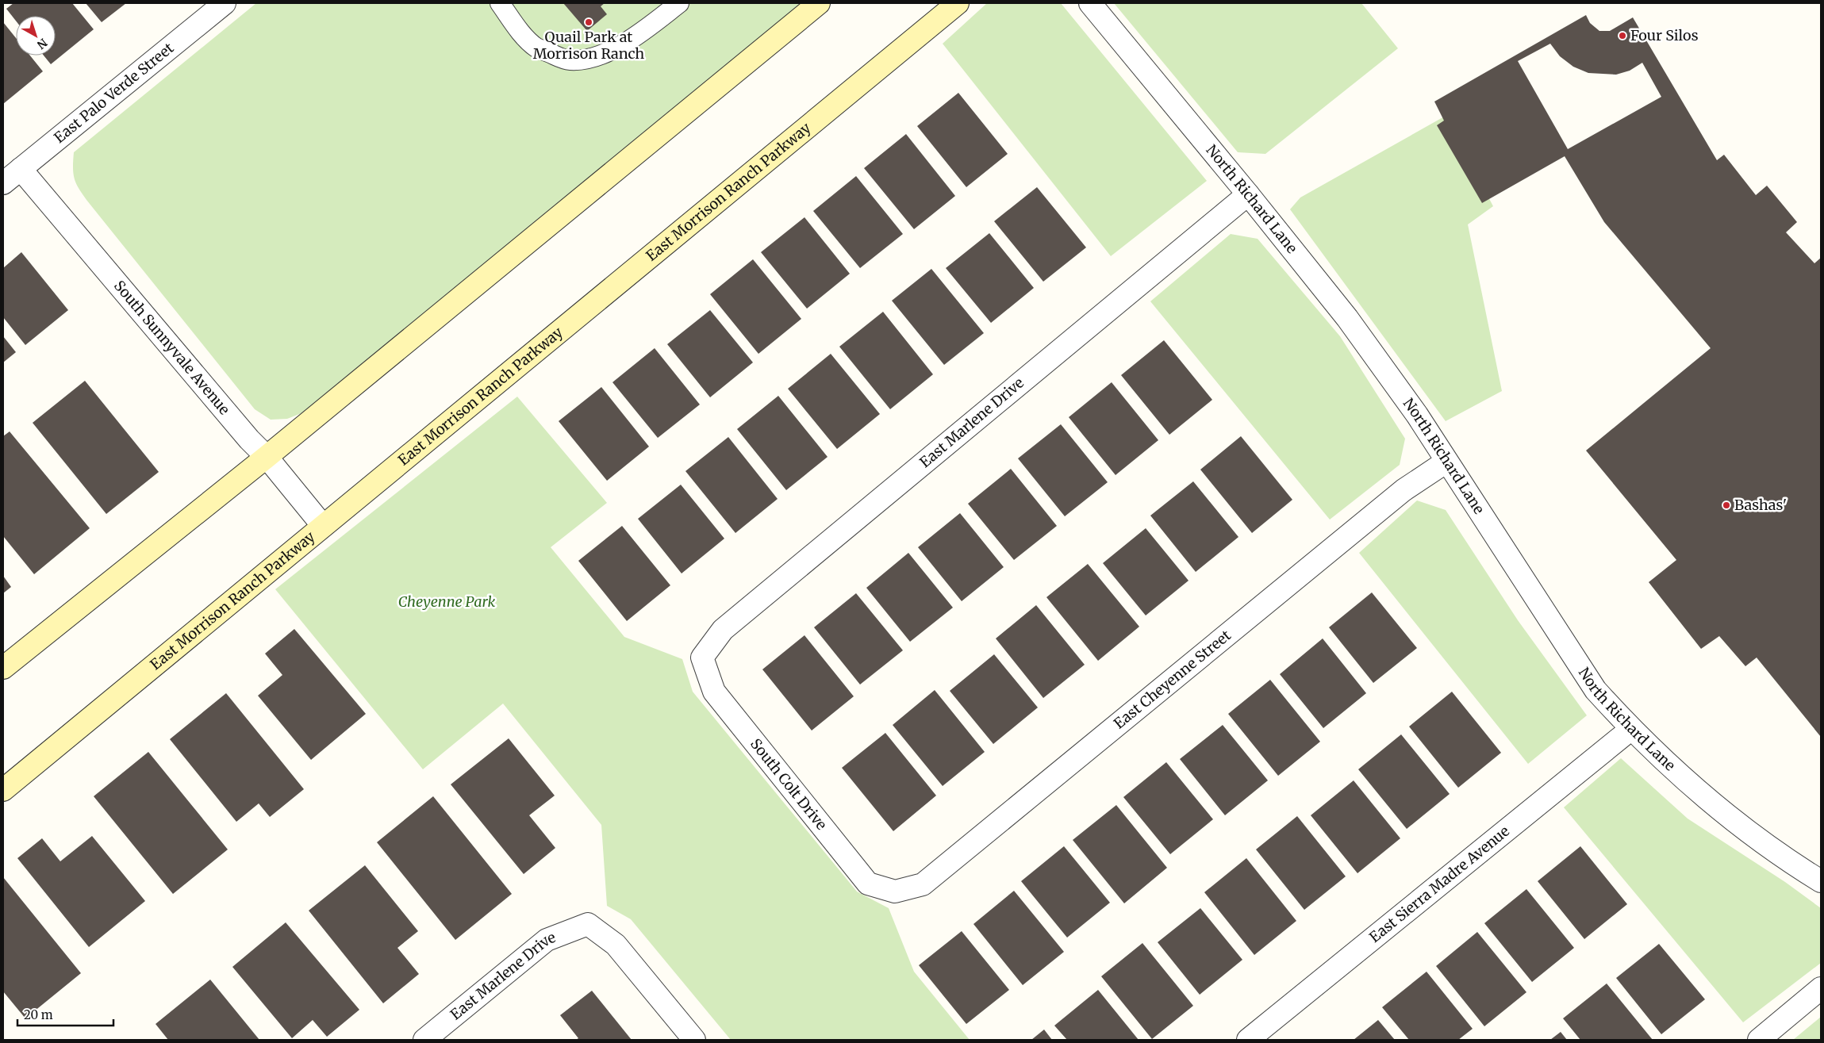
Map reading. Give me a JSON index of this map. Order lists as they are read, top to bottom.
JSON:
{
  "streets": {
    "street": [
      "East Palo Verde Street",
      "East Morrison Ranch Parkway",
      "North Richard Lane",
      "South Sunnyvale Avenue",
      "East Marlene Drive",
      "East Cheyenne Street",
      "South Colt Drive",
      "East Sierra Madre Avenue"
    ]
  },
  "crossings": [
    ["East Palo Verde Street", "South Sunnyvale Avenue"],
    ["East Morrison Ranch Parkway", "South Sunnyvale Avenue"],
    ["North Richard Lane", "East Marlene Drive"],
    ["North Richard Lane", "East Cheyenne Street"],
    ["North Richard Lane", "East Sierra Madre Avenue"],
    ["East Marlene Drive", "South Colt Drive"],
    ["East Cheyenne Street", "South Colt Drive"]
  ],
  "parks": ["Cheyenne Park"],
  "places": ["Quail Park at Morrison Ranch", "Four Silos", "Bashas'"],
  "scale_bar": "20 m",
  "north": "bottom right"
}
